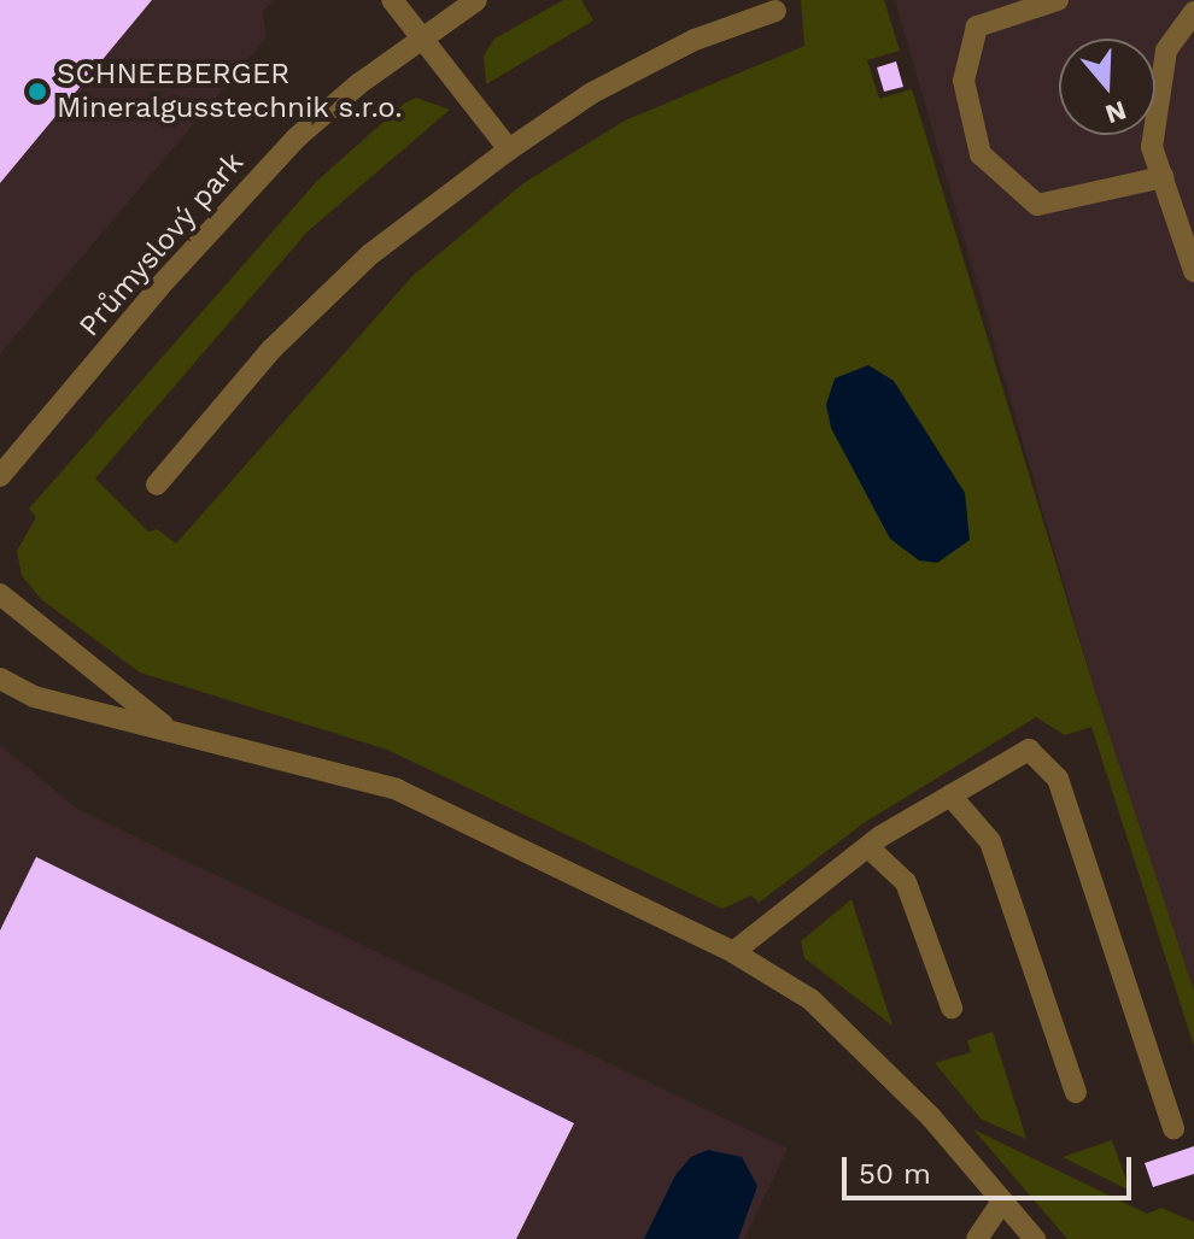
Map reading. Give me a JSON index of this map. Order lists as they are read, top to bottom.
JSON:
{
  "streets": {
    "lane": ["Průmyslový park"]
  },
  "places": ["SCHNEEBERGER Mineralgusstechnik s.r.o."],
  "scale_bar": "50 m",
  "north": "bottom"
}
